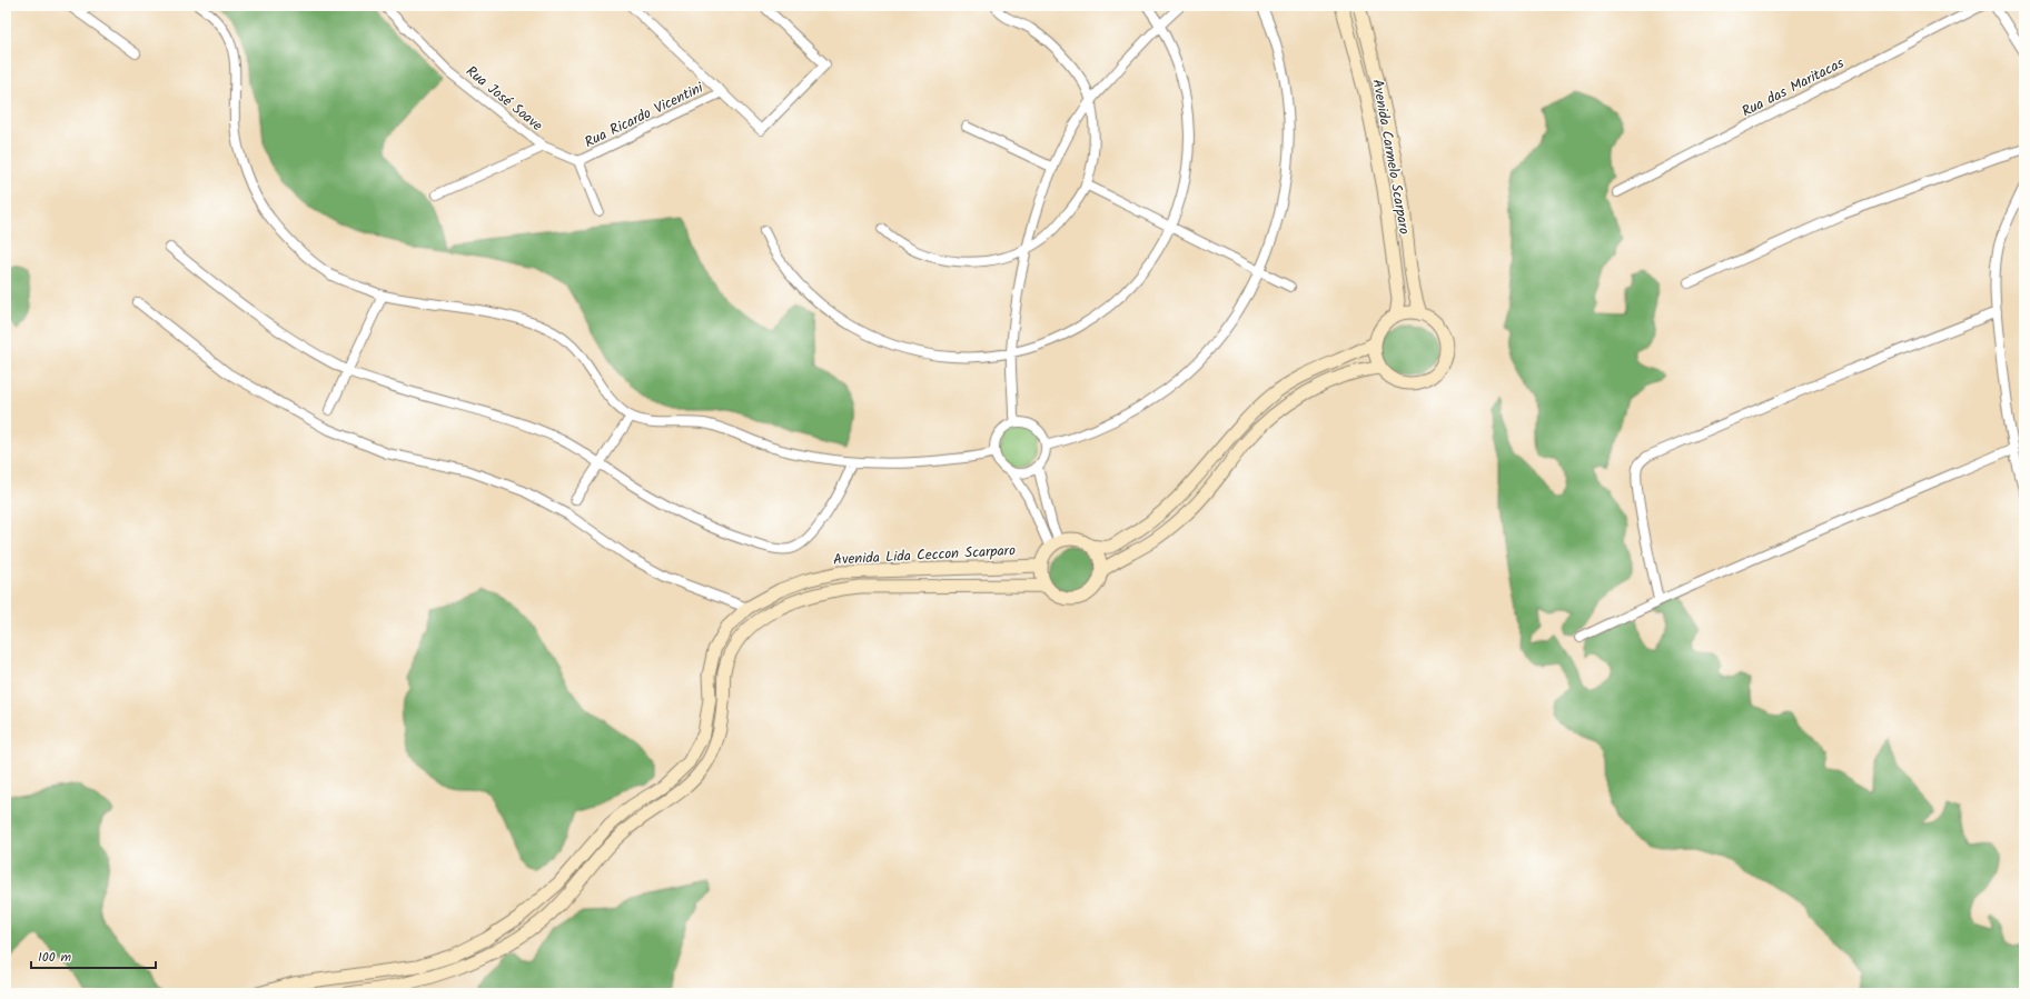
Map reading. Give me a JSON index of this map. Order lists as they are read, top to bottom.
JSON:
{
  "streets": {
    "main road": ["Avenida Carmelo Scarparo", "Avenida Lida Ceccon Scarparo"],
    "street": ["Rua das Maritacas", "Rua José Soave", "Rua Ricardo Vicentini"]
  },
  "crossings": [
    ["Rua José Soave", "Rua Ricardo Vicentini"]
  ],
  "scale_bar": "100 m"
}
